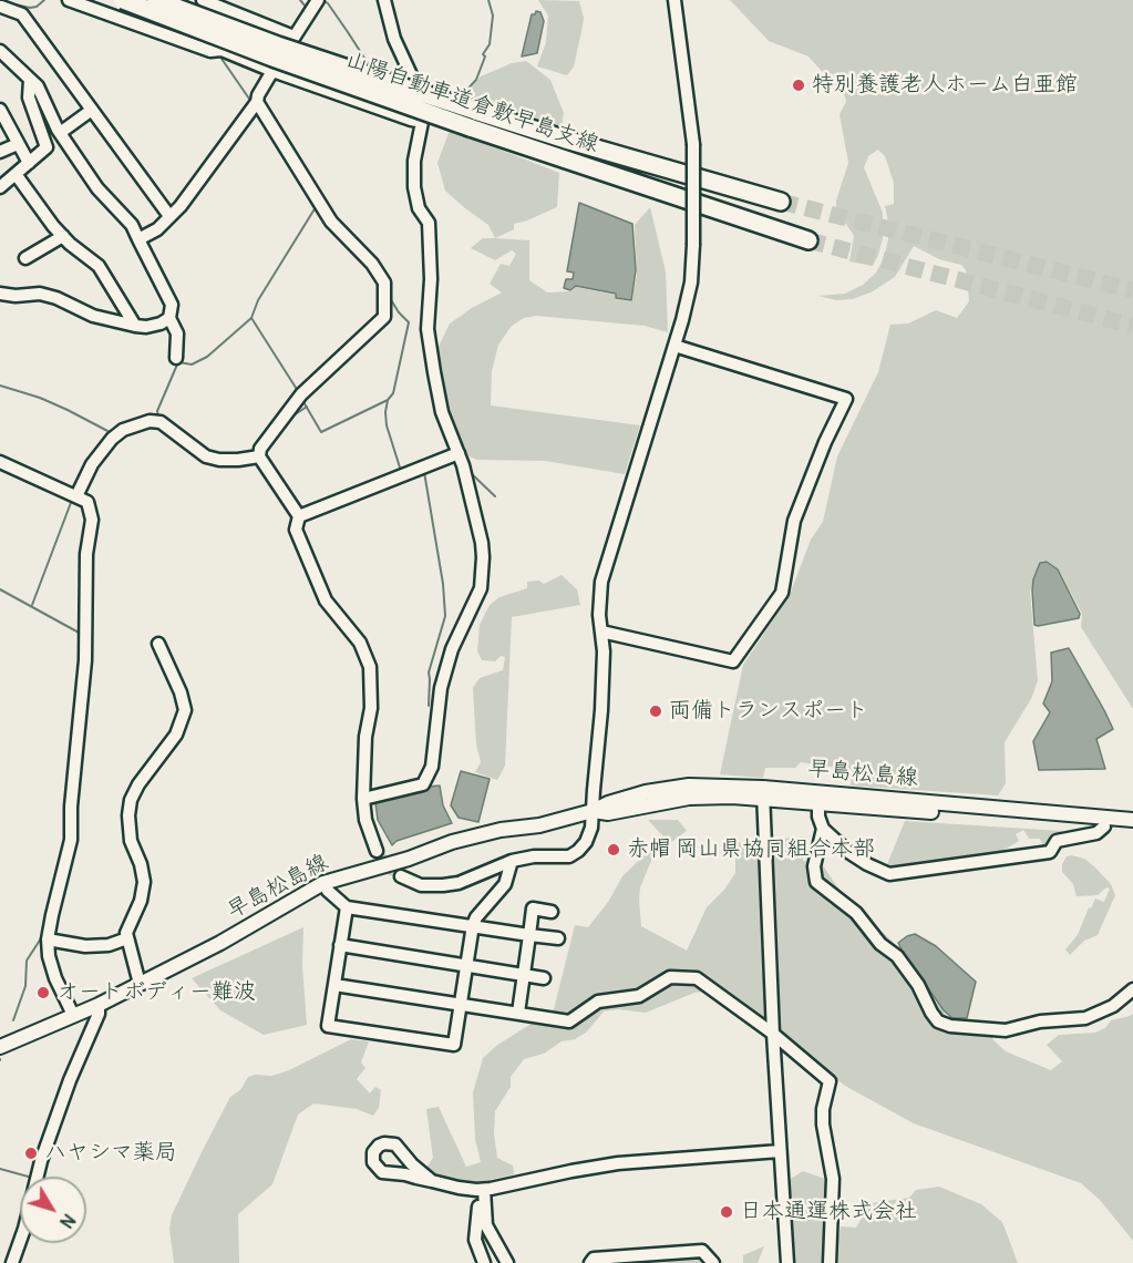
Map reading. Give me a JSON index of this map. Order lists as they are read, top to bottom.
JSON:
{
  "streets": {
    "highway": ["山陽自動車道倉敷早島支線"],
    "main road": ["早島松島線"]
  },
  "places": [
    "特別養護老人ホーム白亜館",
    "両備トランスポート",
    "赤帽 岡山県協同組合本部",
    "オートボディー難波",
    "ハヤシマ薬局",
    "日本通運株式会社"
  ],
  "north": "bottom right"
}
